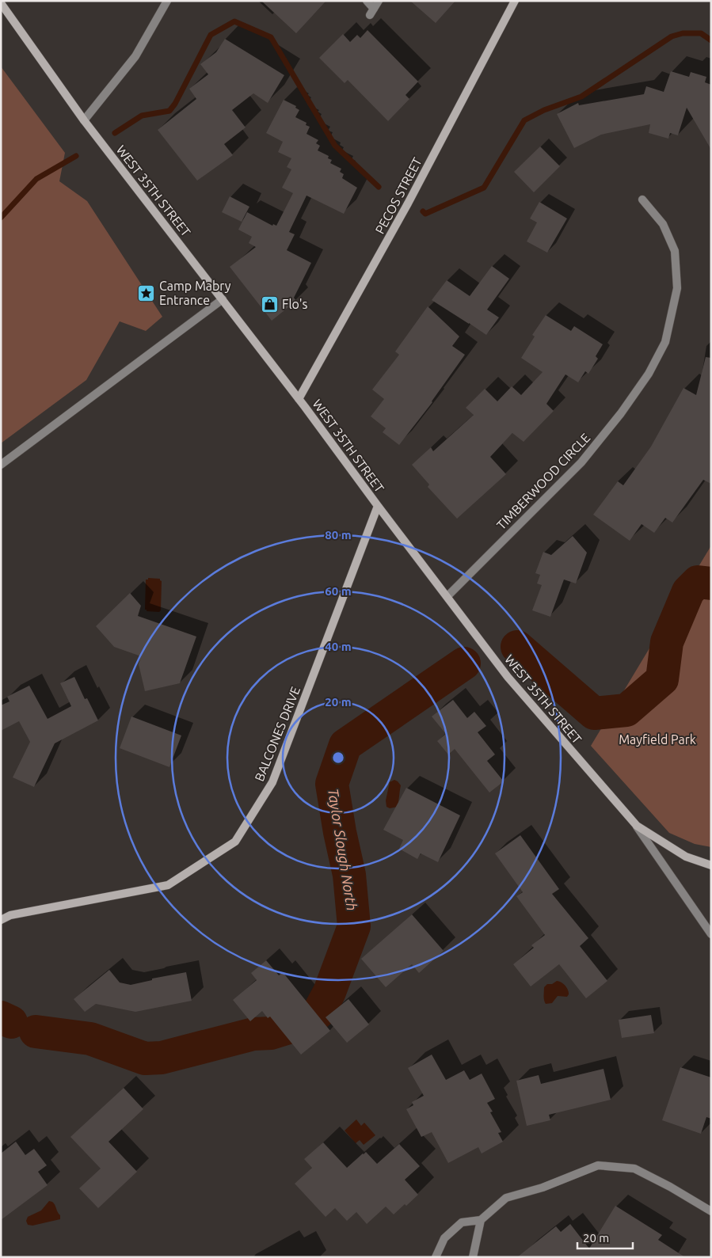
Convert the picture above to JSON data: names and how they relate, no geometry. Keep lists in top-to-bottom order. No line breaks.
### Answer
{"streets":{"street":["WEST 35TH STREET","PECOS STREET","TIMBERWOOD CIRCLE","BALCONES DRIVE"]},"crossings":[["WEST 35TH STREET","PECOS STREET"],["WEST 35TH STREET","TIMBERWOOD CIRCLE"],["WEST 35TH STREET","BALCONES DRIVE"]],"water":["Taylor Slough North"],"parks":["Mayfield Park"],"places":{"place":["Camp Mabry Entrance"],"shop":["Flo's"]},"scale_bar":"20 m","rings":["80 m","60 m","40 m","20 m"]}
